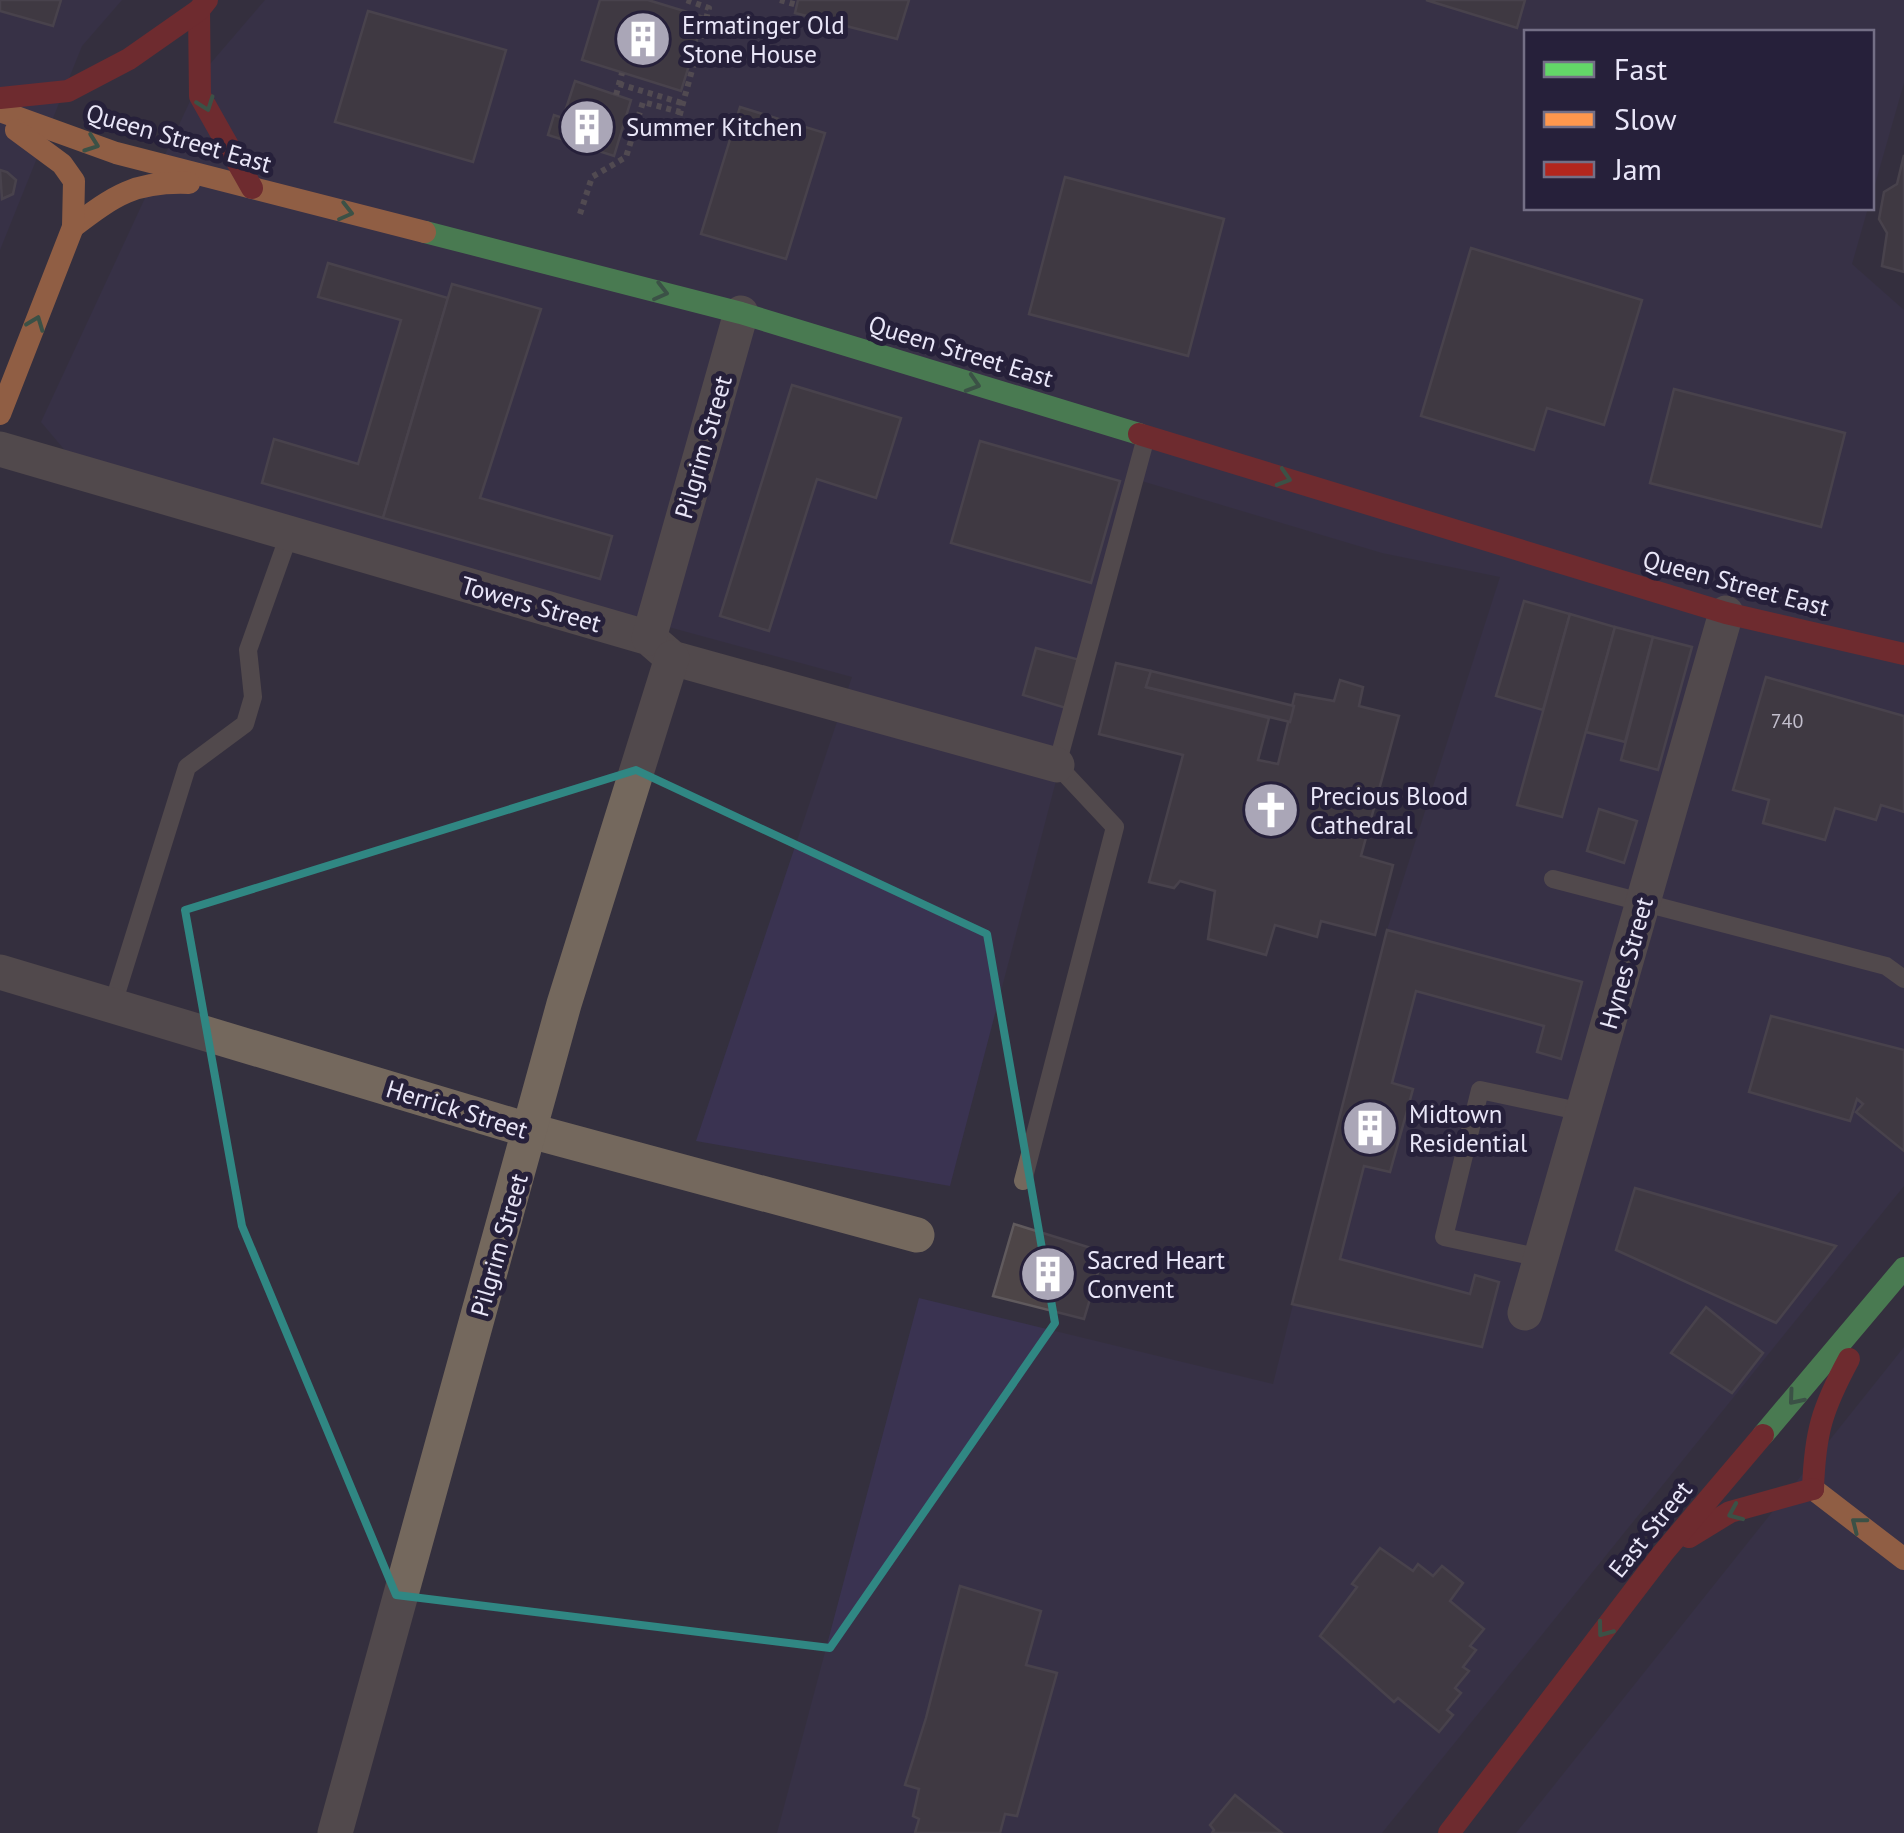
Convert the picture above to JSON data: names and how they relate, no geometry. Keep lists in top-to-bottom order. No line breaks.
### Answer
{"streets":{"main road":["Queen Street East","East Street"],"street":["Pilgrim Street","Towers Street","Hynes Street","Herrick Street"]},"crossings":[["Queen Street East","Pilgrim Street"],["Queen Street East","Hynes Street"],["Pilgrim Street","Towers Street"],["Pilgrim Street","Herrick Street"]],"one_way":["Queen Street East","East Street"],"places":{"building":["Ermatinger Old Stone House","Summer Kitchen","Midtown Residential","Sacred Heart Convent"],"church":["Precious Blood Cathedral"]},"house_numbers":["740"],"legend":["Fast","Slow","Jam"]}
